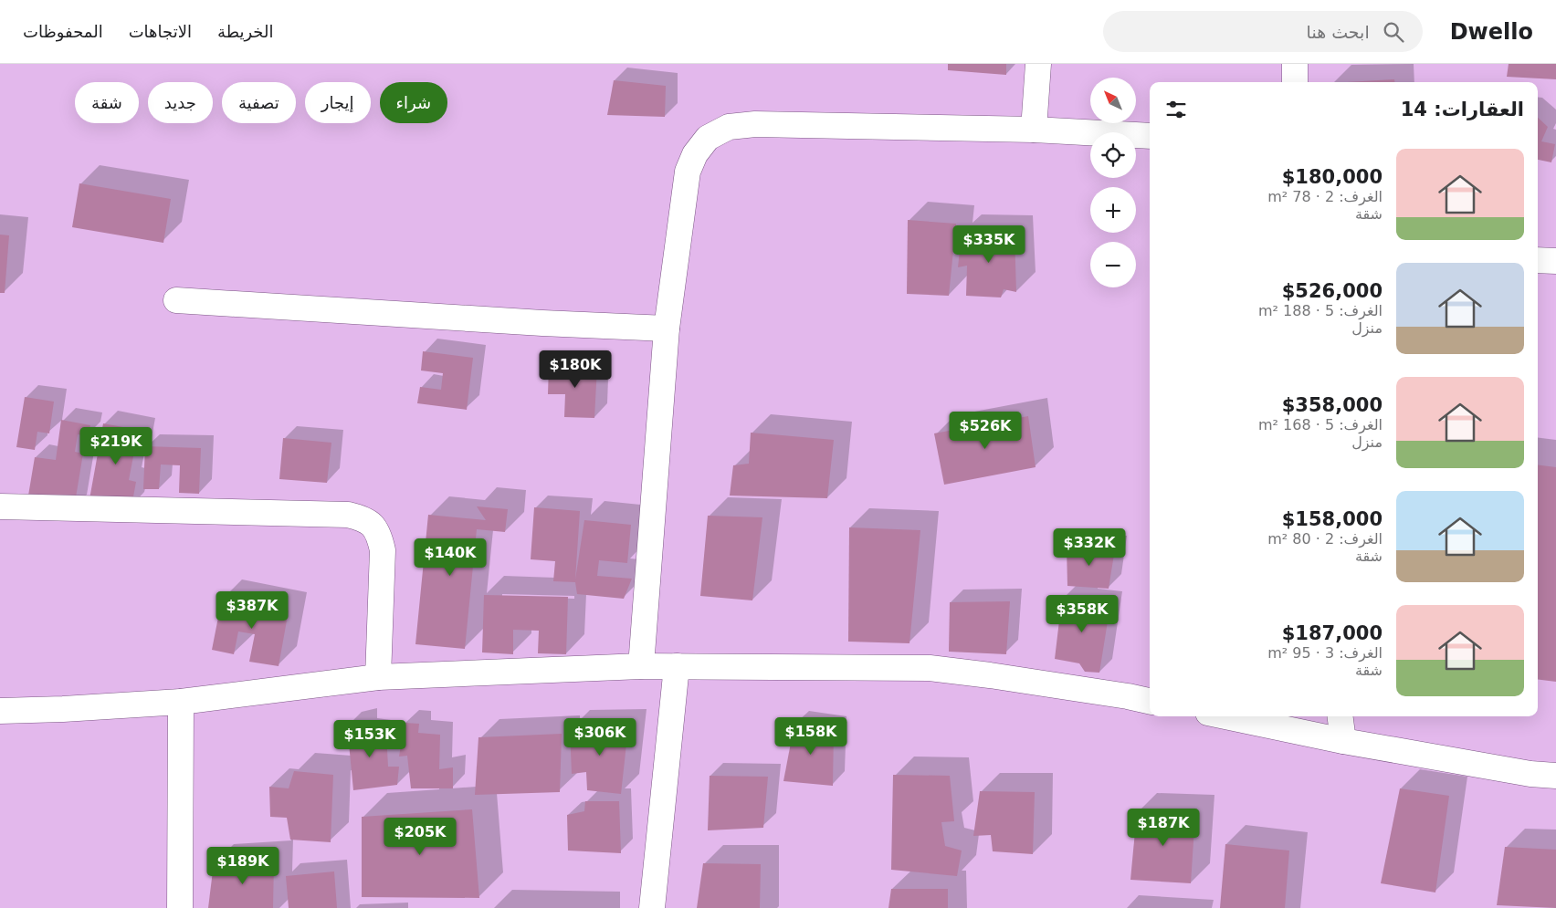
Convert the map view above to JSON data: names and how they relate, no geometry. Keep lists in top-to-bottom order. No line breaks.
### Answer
{"north":"top left","page":{"header":"Dwello","search":"ابحث هنا","nav":["الخريطة","الاتجاهات","المحفوظات"],"map_buttons":["+","−"],"chip":["شراء","إيجار","تصفية","جديد","شقة"],"heading":"العقارات: 14","list":[{"name":"$180,000","note":"الغرف: 2 · 78 m² · شقة"},{"name":"$526,000","note":"الغرف: 5 · 188 m² · منزل"},{"name":"$358,000","note":"الغرف: 5 · 168 m² · منزل"},{"name":"$158,000","note":"الغرف: 2 · 80 m² · شقة"},{"name":"$187,000","note":"الغرف: 3 · 95 m² · شقة"}],"price":["$335K","$180K","$526K","$219K","$332K","$140K","$387K","$358K","$158K","$306K","$153K","$187K","$205K","$189K"]}}
